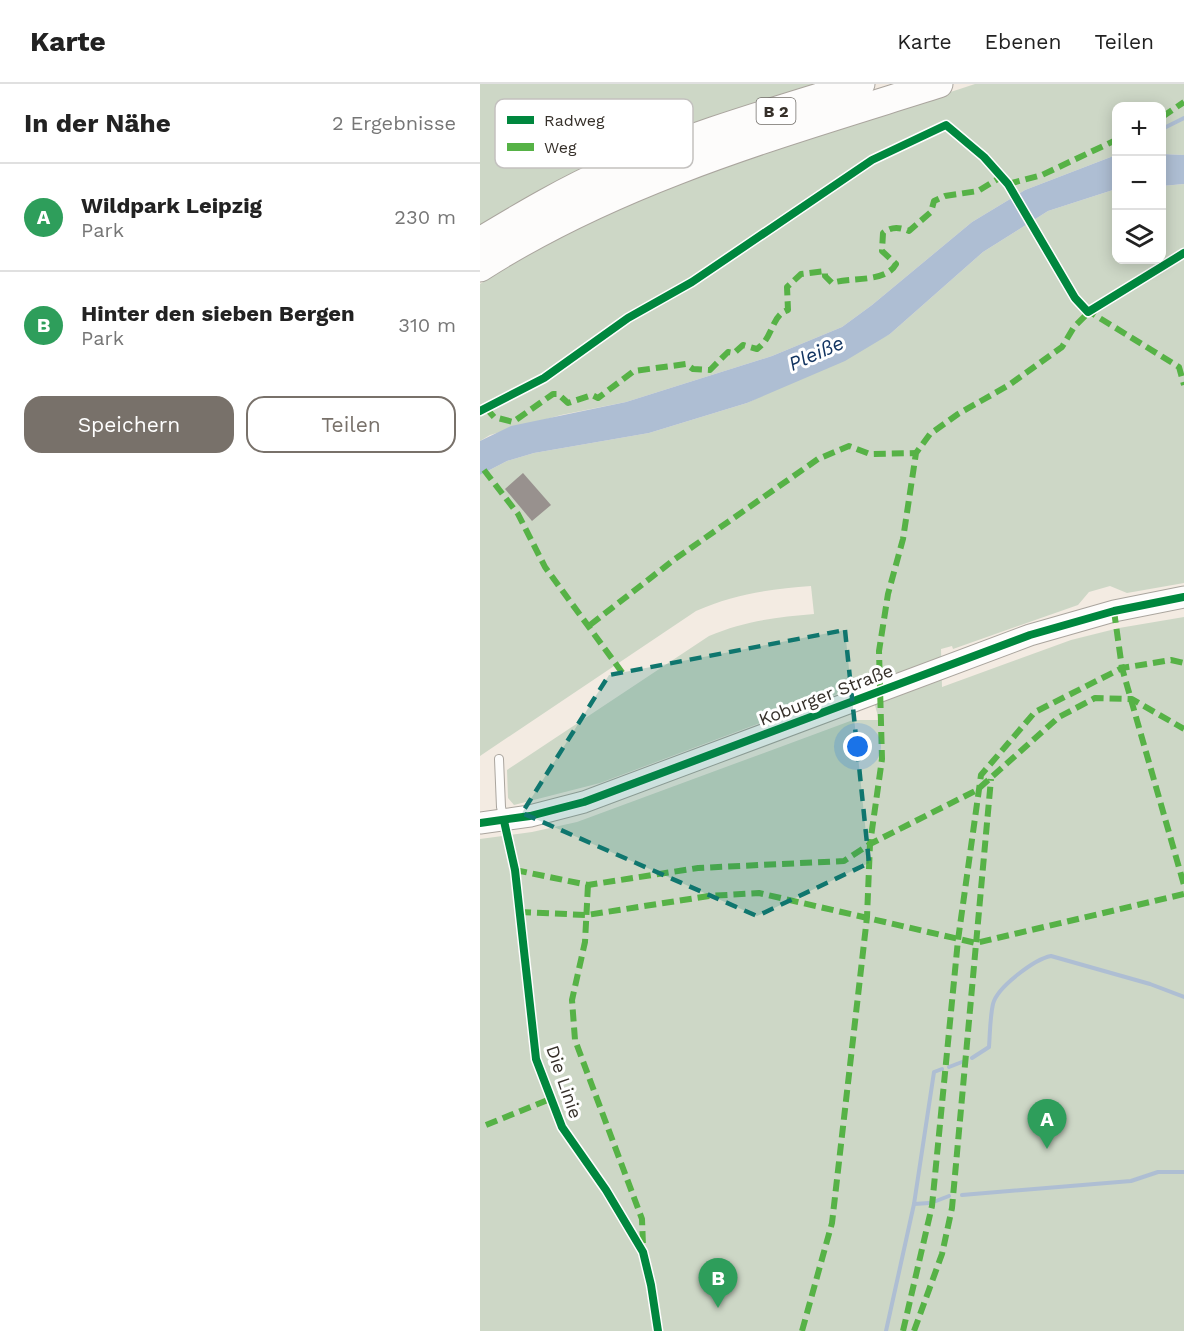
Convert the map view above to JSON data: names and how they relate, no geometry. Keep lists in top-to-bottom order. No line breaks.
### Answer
{"streets":{"highway":["B 2"],"main road":["Koburger Straße"],"lane":["Die Linie"]},"crossings":[["Koburger Straße","Die Linie"]],"water":["Pleiße"],"legend":["Radweg","Weg"],"page":{"header":"Karte","nav":["Karte","Ebenen","Teilen"],"heading":["In der Nähe","2 Ergebnisse"],"map_buttons":["+","−"],"list":[{"mark":"A","name":"Wildpark Leipzig","note":"Park","value":"230 m"},{"mark":"B","name":"Hinter den sieben Bergen","note":"Park","value":"310 m"}],"buttons":["Speichern","Teilen"],"pins":["A","B"]}}
